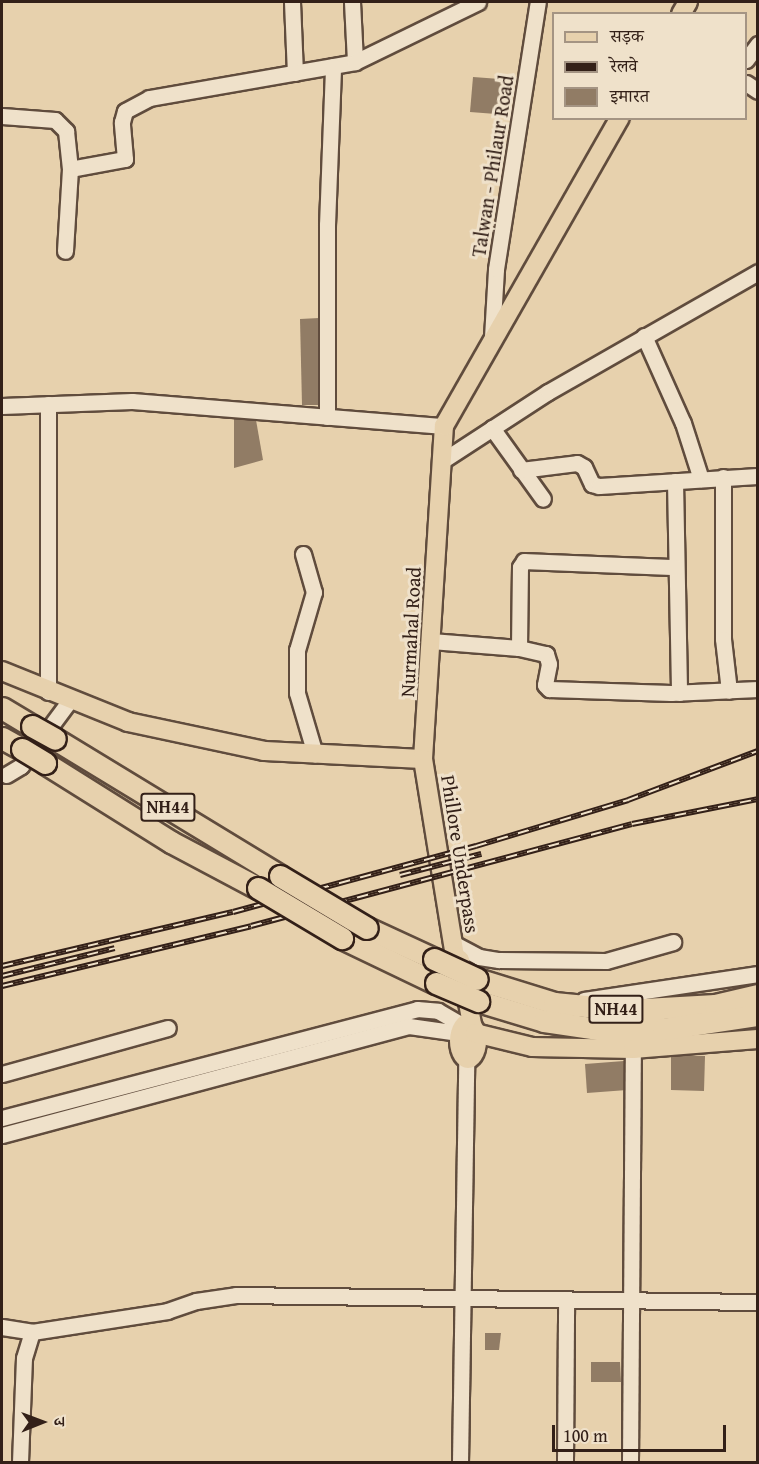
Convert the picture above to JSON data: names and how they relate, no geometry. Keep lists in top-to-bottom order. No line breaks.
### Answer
{"streets":{"highway":["NH44"],"main road":["Nurmahal Road","Phillore Underpass"],"street":["Talwan - Philaur Road"]},"crossings":[["Talwan - Philaur Road","Nurmahal Road"],["Nurmahal Road","Phillore Underpass"]],"legend":["सड़क","रेलवे","इमारत"],"scale_bar":"100 m","north":"right"}
